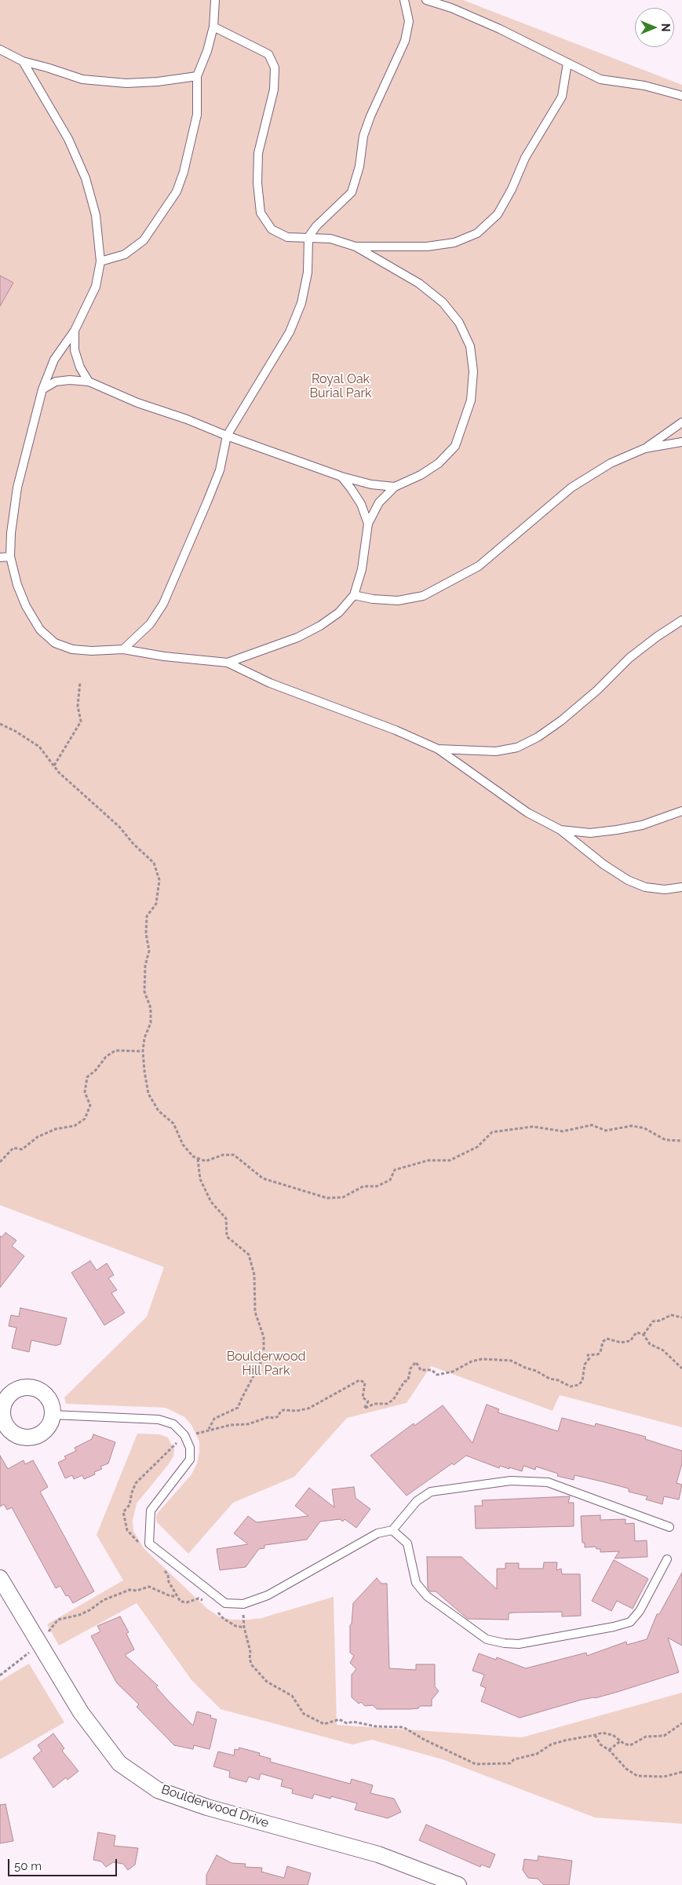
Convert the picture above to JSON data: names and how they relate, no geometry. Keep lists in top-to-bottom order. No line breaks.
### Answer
{"streets":{"street":["Boulderwood Drive"]},"parks":["Royal Oak Burial Park","Boulderwood Hill Park"],"scale_bar":"50 m","north":"right"}
